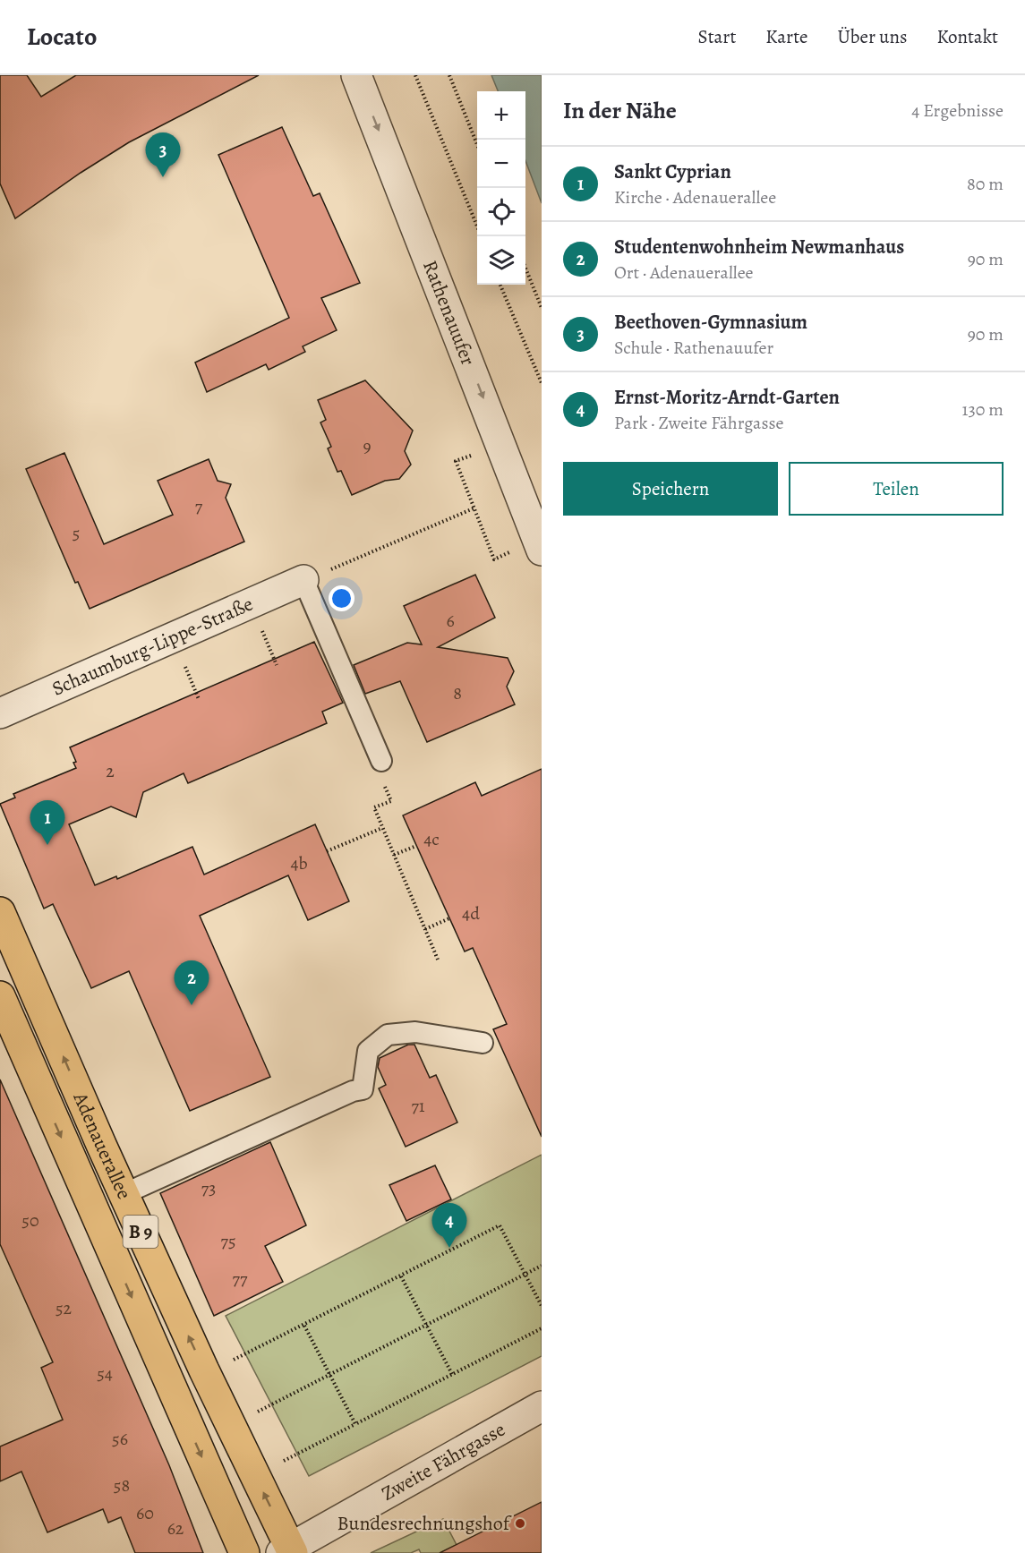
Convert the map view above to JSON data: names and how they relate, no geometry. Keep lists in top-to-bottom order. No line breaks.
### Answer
{"streets":{"main road":["Adenauerallee","B 9"],"street":["Rathenauufer","Schaumburg-Lippe-Straße","Zweite Fährgasse"]},"crossings":[["Adenauerallee","Zweite Fährgasse"]],"one_way":["Rathenauufer"],"places":["Bundesrechnungshof"],"house_numbers":["9","7","5","6","8","2","4c","4b","4d","71","73","50","75","77","52","54","56","58","60","62"],"page":{"header":"Locato","nav":["Start","Karte","Über uns","Kontakt"],"heading":["In der Nähe","4 Ergebnisse"],"map_buttons":["+","−"],"pins":["3","1","2","4"],"list":[{"mark":"1","name":"Sankt Cyprian","note":"Kirche · Adenauerallee","value":"80 m"},{"mark":"2","name":"Studentenwohnheim Newmanhaus","note":"Ort · Adenauerallee","value":"90 m"},{"mark":"3","name":"Beethoven-Gymnasium","note":"Schule · Rathenauufer","value":"90 m"},{"mark":"4","name":"Ernst-Moritz-Arndt-Garten","note":"Park · Zweite Fährgasse","value":"130 m"}],"buttons":["Speichern","Teilen"]}}
